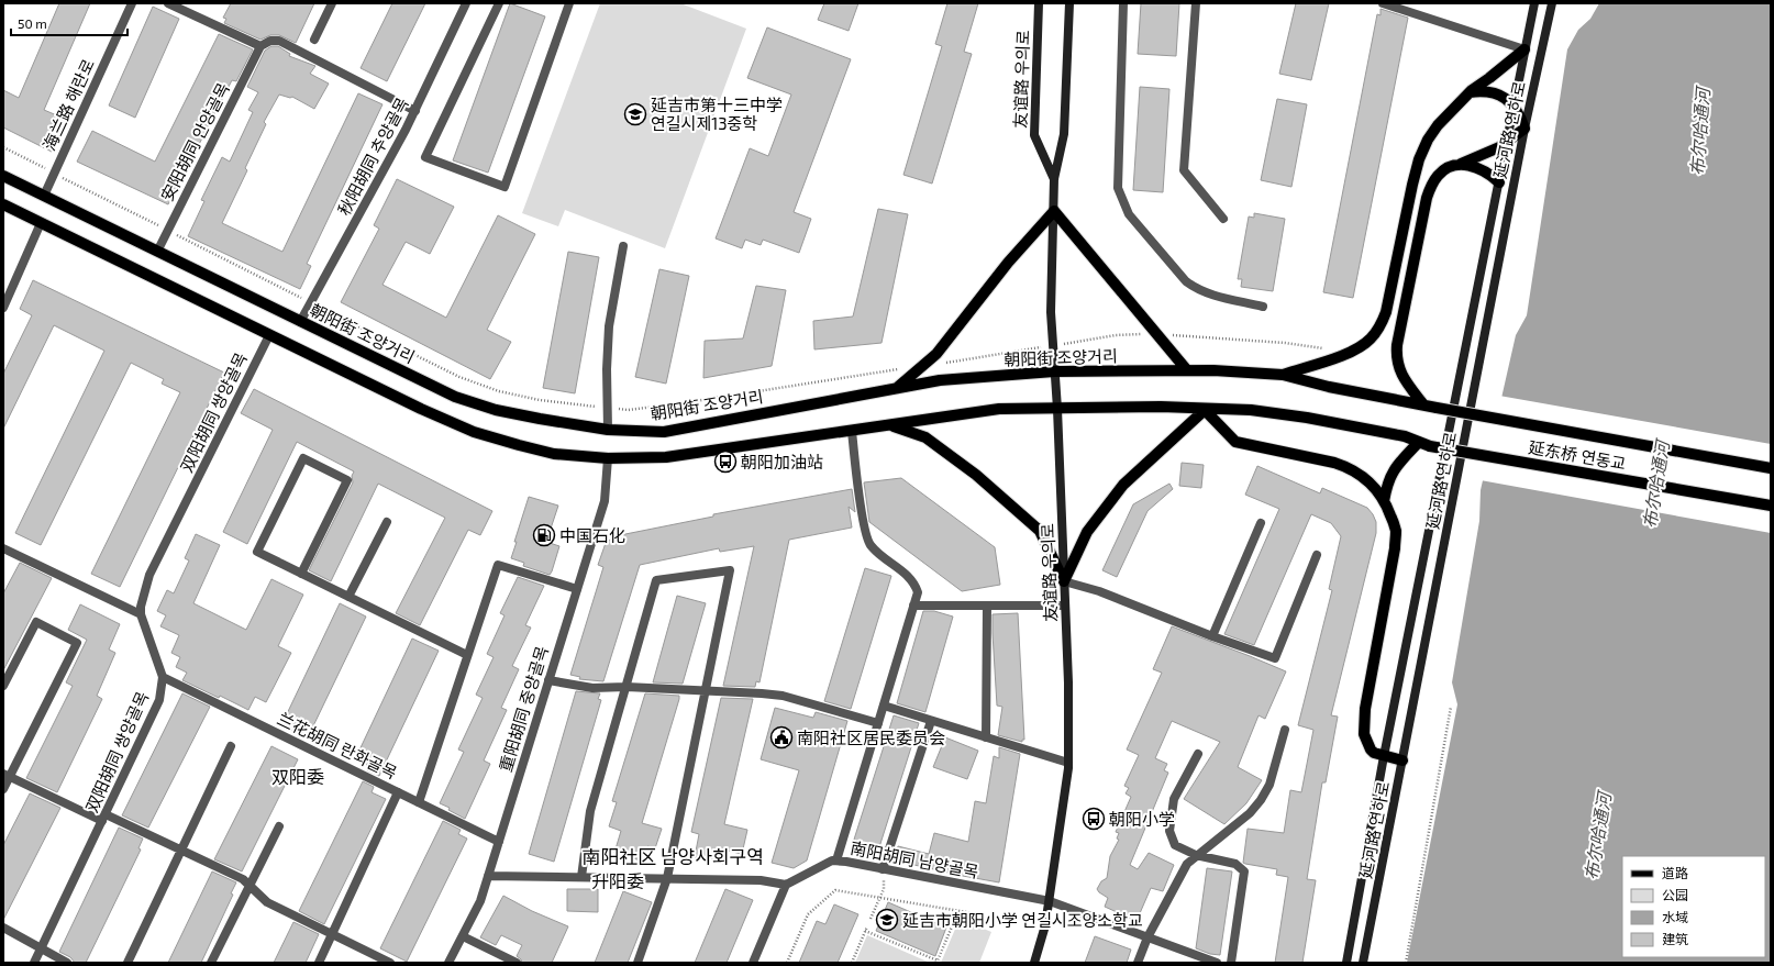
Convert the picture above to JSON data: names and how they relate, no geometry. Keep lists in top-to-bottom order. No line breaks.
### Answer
{"streets":{"main road":["友谊路 우의로","延河路 연하로","朝阳街 조양거리","延东桥 연동교"],"street":["海兰路 해란로","安阳胡同 안양골목","秋阳胡同 추양골목","双阳胡同 쌍양골목","重阳胡同 중양골목","兰花胡同 란화골목","南阳胡同 남양골목"]},"crossings":[["友谊路 우의로","朝阳街 조양거리"],["友谊路 우의로","南阳胡同 남양골목"],["海兰路 해란로","朝阳街 조양거리"],["安阳胡同 안양골목","朝阳街 조양거리"],["秋阳胡同 추양골목","朝阳街 조양거리"],["朝阳街 조양거리","延东桥 연동교"],["双阳胡同 쌍양골목","兰花胡同 란화골목"],["重阳胡同 중양골목","兰花胡同 란화골목"]],"districts":["双阳委","南阳社区 남양사회구역","升阳委"],"water":["布尔哈通河"],"places":{"school or university":["延吉市第十三中学 연길시제13중학","延吉市朝阳小学 연길시조양소학교"],"bus stop":["朝阳加油站","朝阳小学"],"fuel station":["中国石化"],"public building":["南阳社区居民委员会"]},"legend":["道路","公园","水域","建筑"],"scale_bar":"50 m"}
